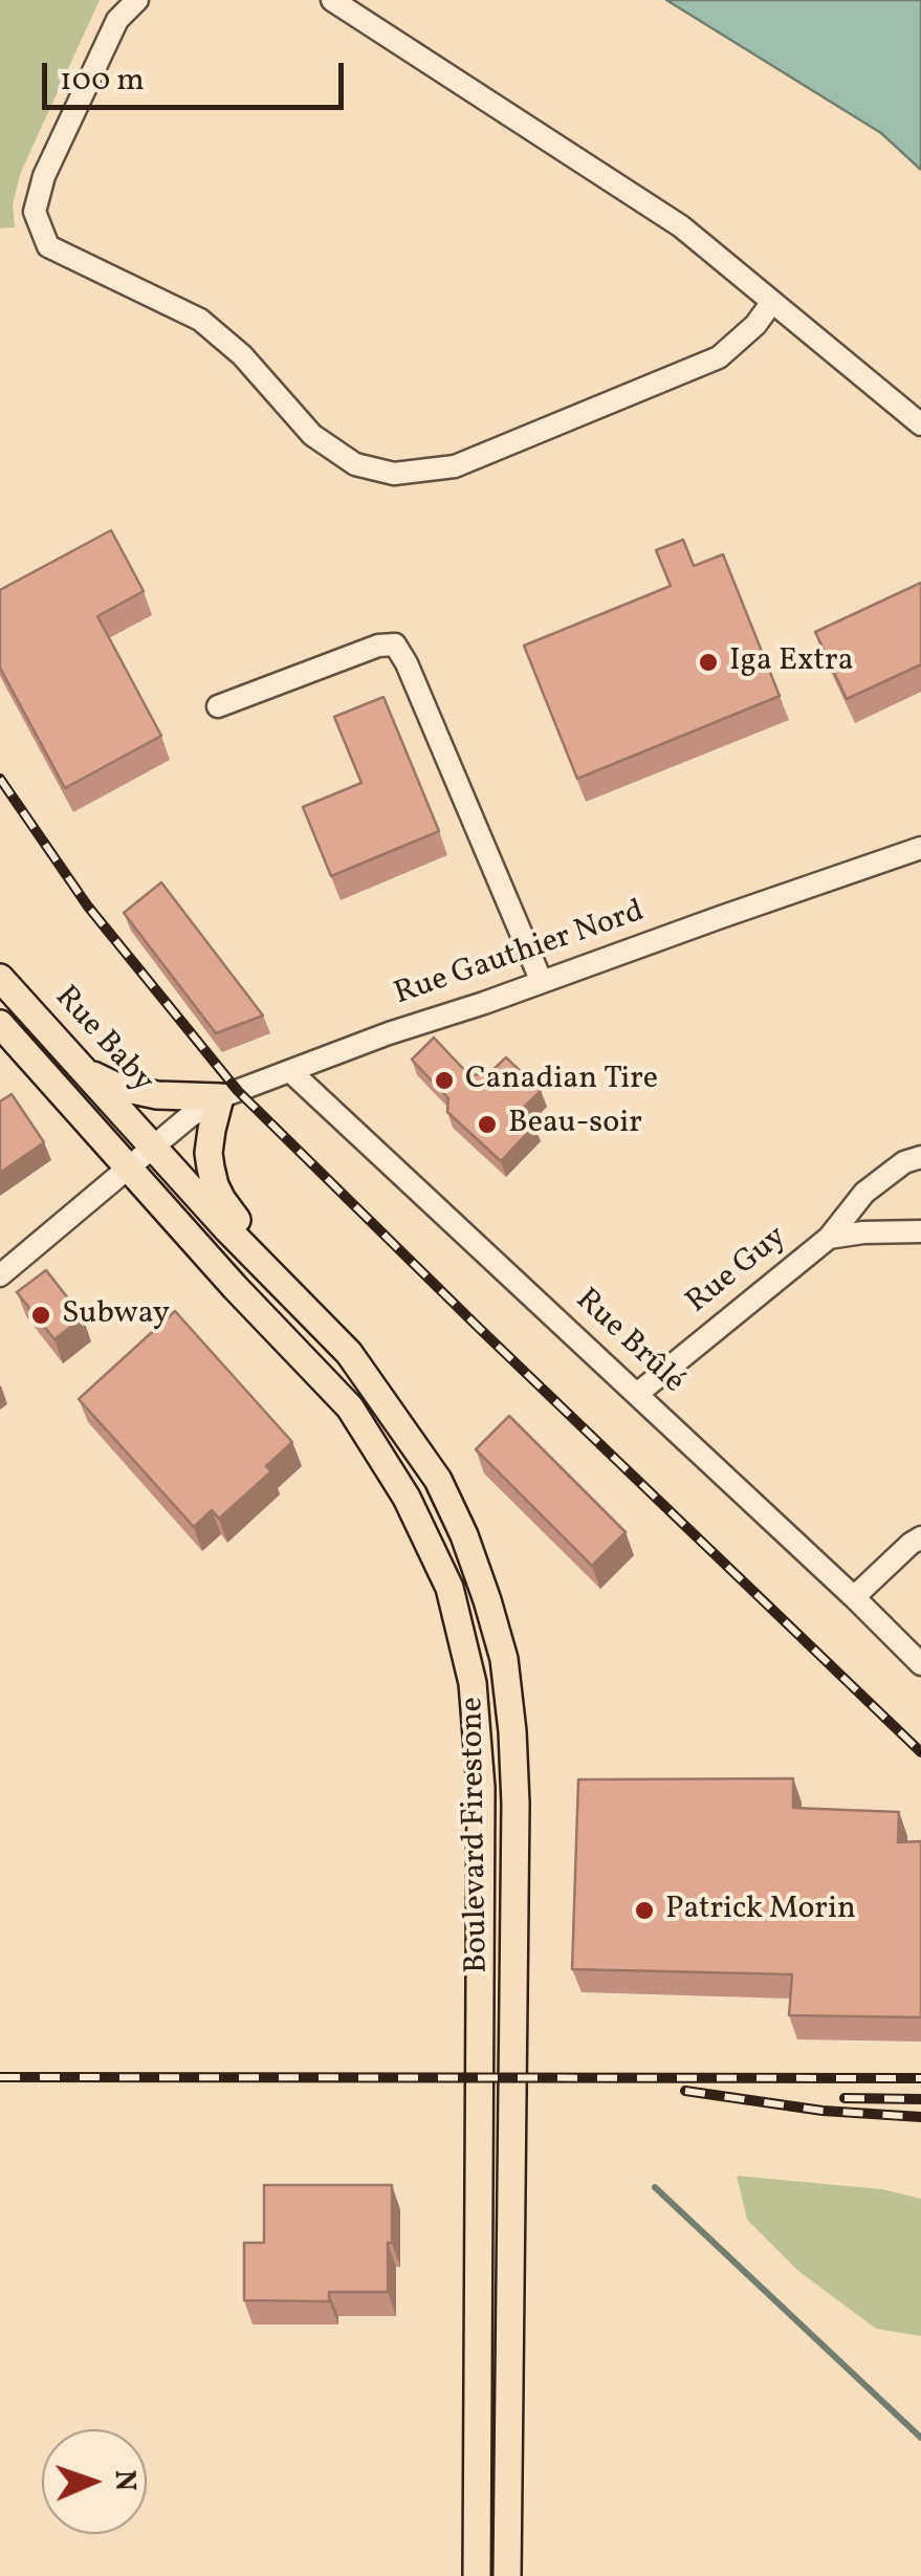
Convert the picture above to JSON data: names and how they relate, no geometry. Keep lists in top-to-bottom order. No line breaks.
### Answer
{"streets":{"main road":["Rue Baby","Boulevard Firestone"],"street":["Rue Gauthier Nord","Rue Guy","Rue Brûlé"]},"crossings":[["Rue Gauthier Nord","Rue Baby"],["Rue Gauthier Nord","Rue Brûlé"],["Rue Gauthier Nord","Boulevard Firestone"],["Rue Baby","Boulevard Firestone"],["Rue Guy","Rue Brûlé"]],"places":["Iga Extra","Canadian Tire","Beau-soir","Subway","Patrick Morin"],"scale_bar":"100 m","north":"right"}
